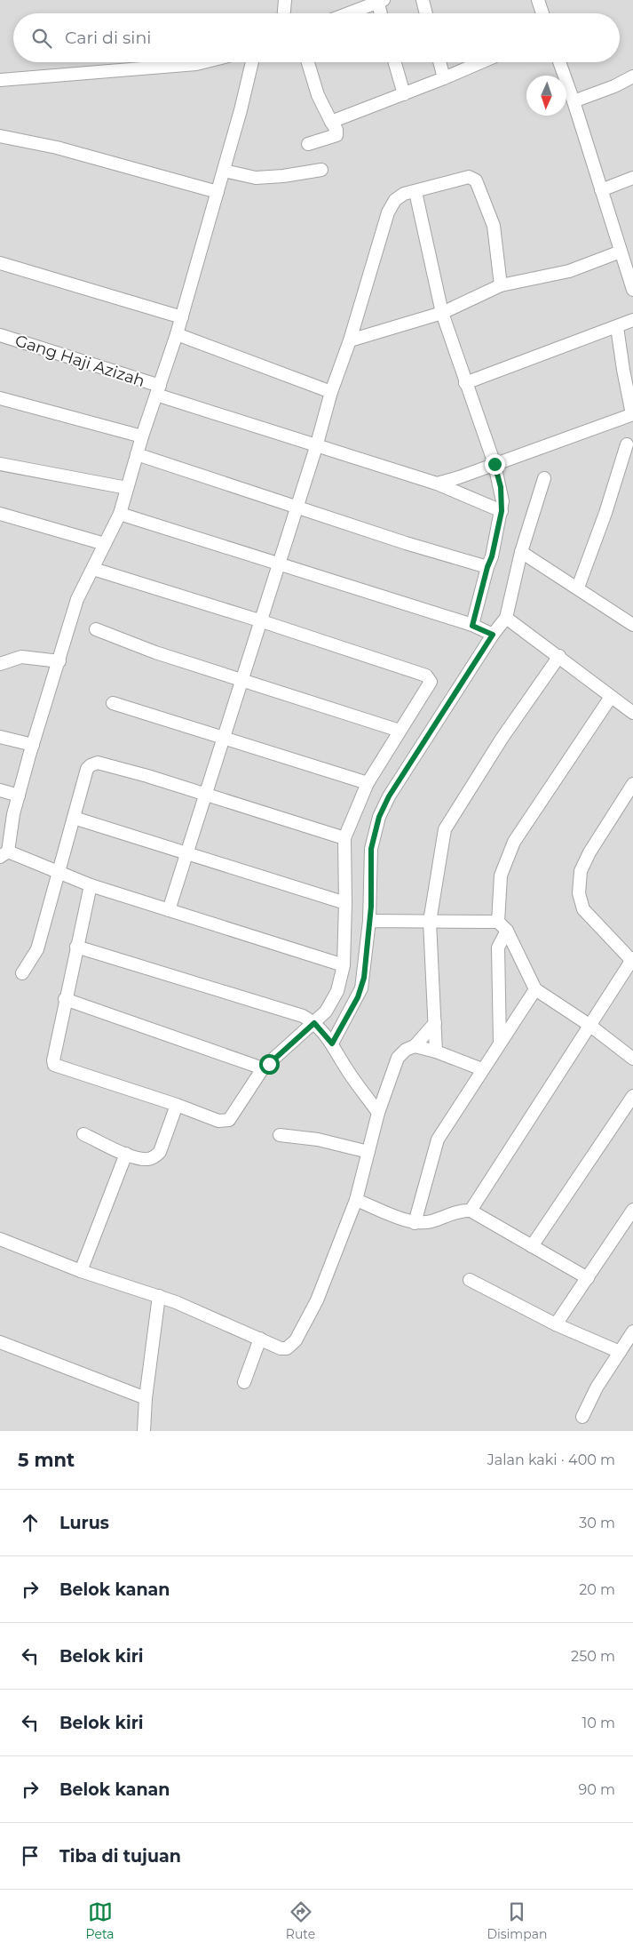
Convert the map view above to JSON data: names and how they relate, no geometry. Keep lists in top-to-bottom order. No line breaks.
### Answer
{"streets":{"street":["Gang Haji Azizah"]},"north":"bottom","page":{"search":"Cari di sini","heading":["5 mnt","Jalan kaki · 400 m"],"list":[["Lurus","30 m"],["Belok kanan","20 m"],["Belok kiri","250 m"],["Belok kiri","10 m"],["Belok kanan","90 m"],"Tiba di tujuan"],"nav":["Peta","Rute","Disimpan"]}}
